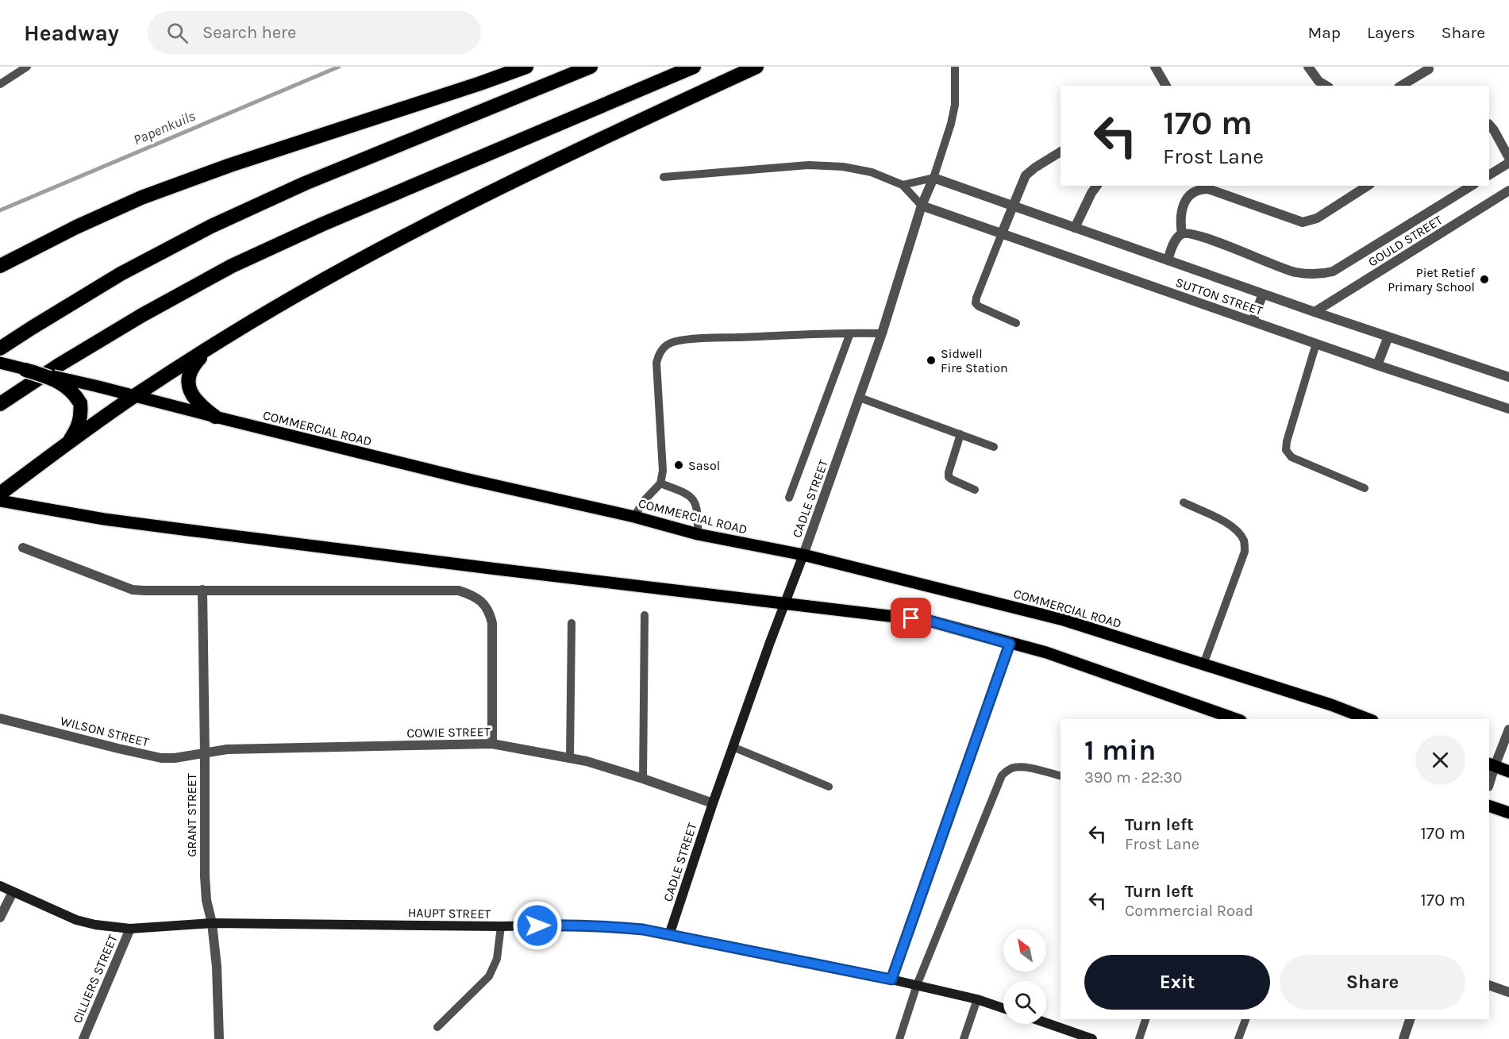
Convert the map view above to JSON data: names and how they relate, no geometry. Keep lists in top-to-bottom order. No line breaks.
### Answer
{"streets":{"main road":["COMMERCIAL ROAD"],"street":["GOULD STREET","SUTTON STREET","CADLE STREET","WILSON STREET","COWIE STREET","GRANT STREET","HAUPT STREET","CILLIERS STREET"]},"crossings":[["GOULD STREET","SUTTON STREET"],["SUTTON STREET","CADLE STREET"],["COMMERCIAL ROAD","CADLE STREET"],["CADLE STREET","COWIE STREET"],["CADLE STREET","HAUPT STREET"],["WILSON STREET","COWIE STREET"],["WILSON STREET","GRANT STREET"],["COWIE STREET","GRANT STREET"],["GRANT STREET","HAUPT STREET"],["HAUPT STREET","CILLIERS STREET"]],"water":["Papenkuils"],"places":["Piet Retief Primary School","Sidwell Fire Station","Sasol"],"north":"top left","page":{"header":"Headway","search":"Search here","nav":["Map","Layers","Share"],"turn":["170 m","Frost Lane"],"heading":["1 min","390 m · 22:30"],"list":[{"name":"Turn left","note":"Frost Lane","value":"170 m"},{"name":"Turn left","note":"Commercial Road","value":"170 m"}],"buttons":["Exit","Share"]}}
